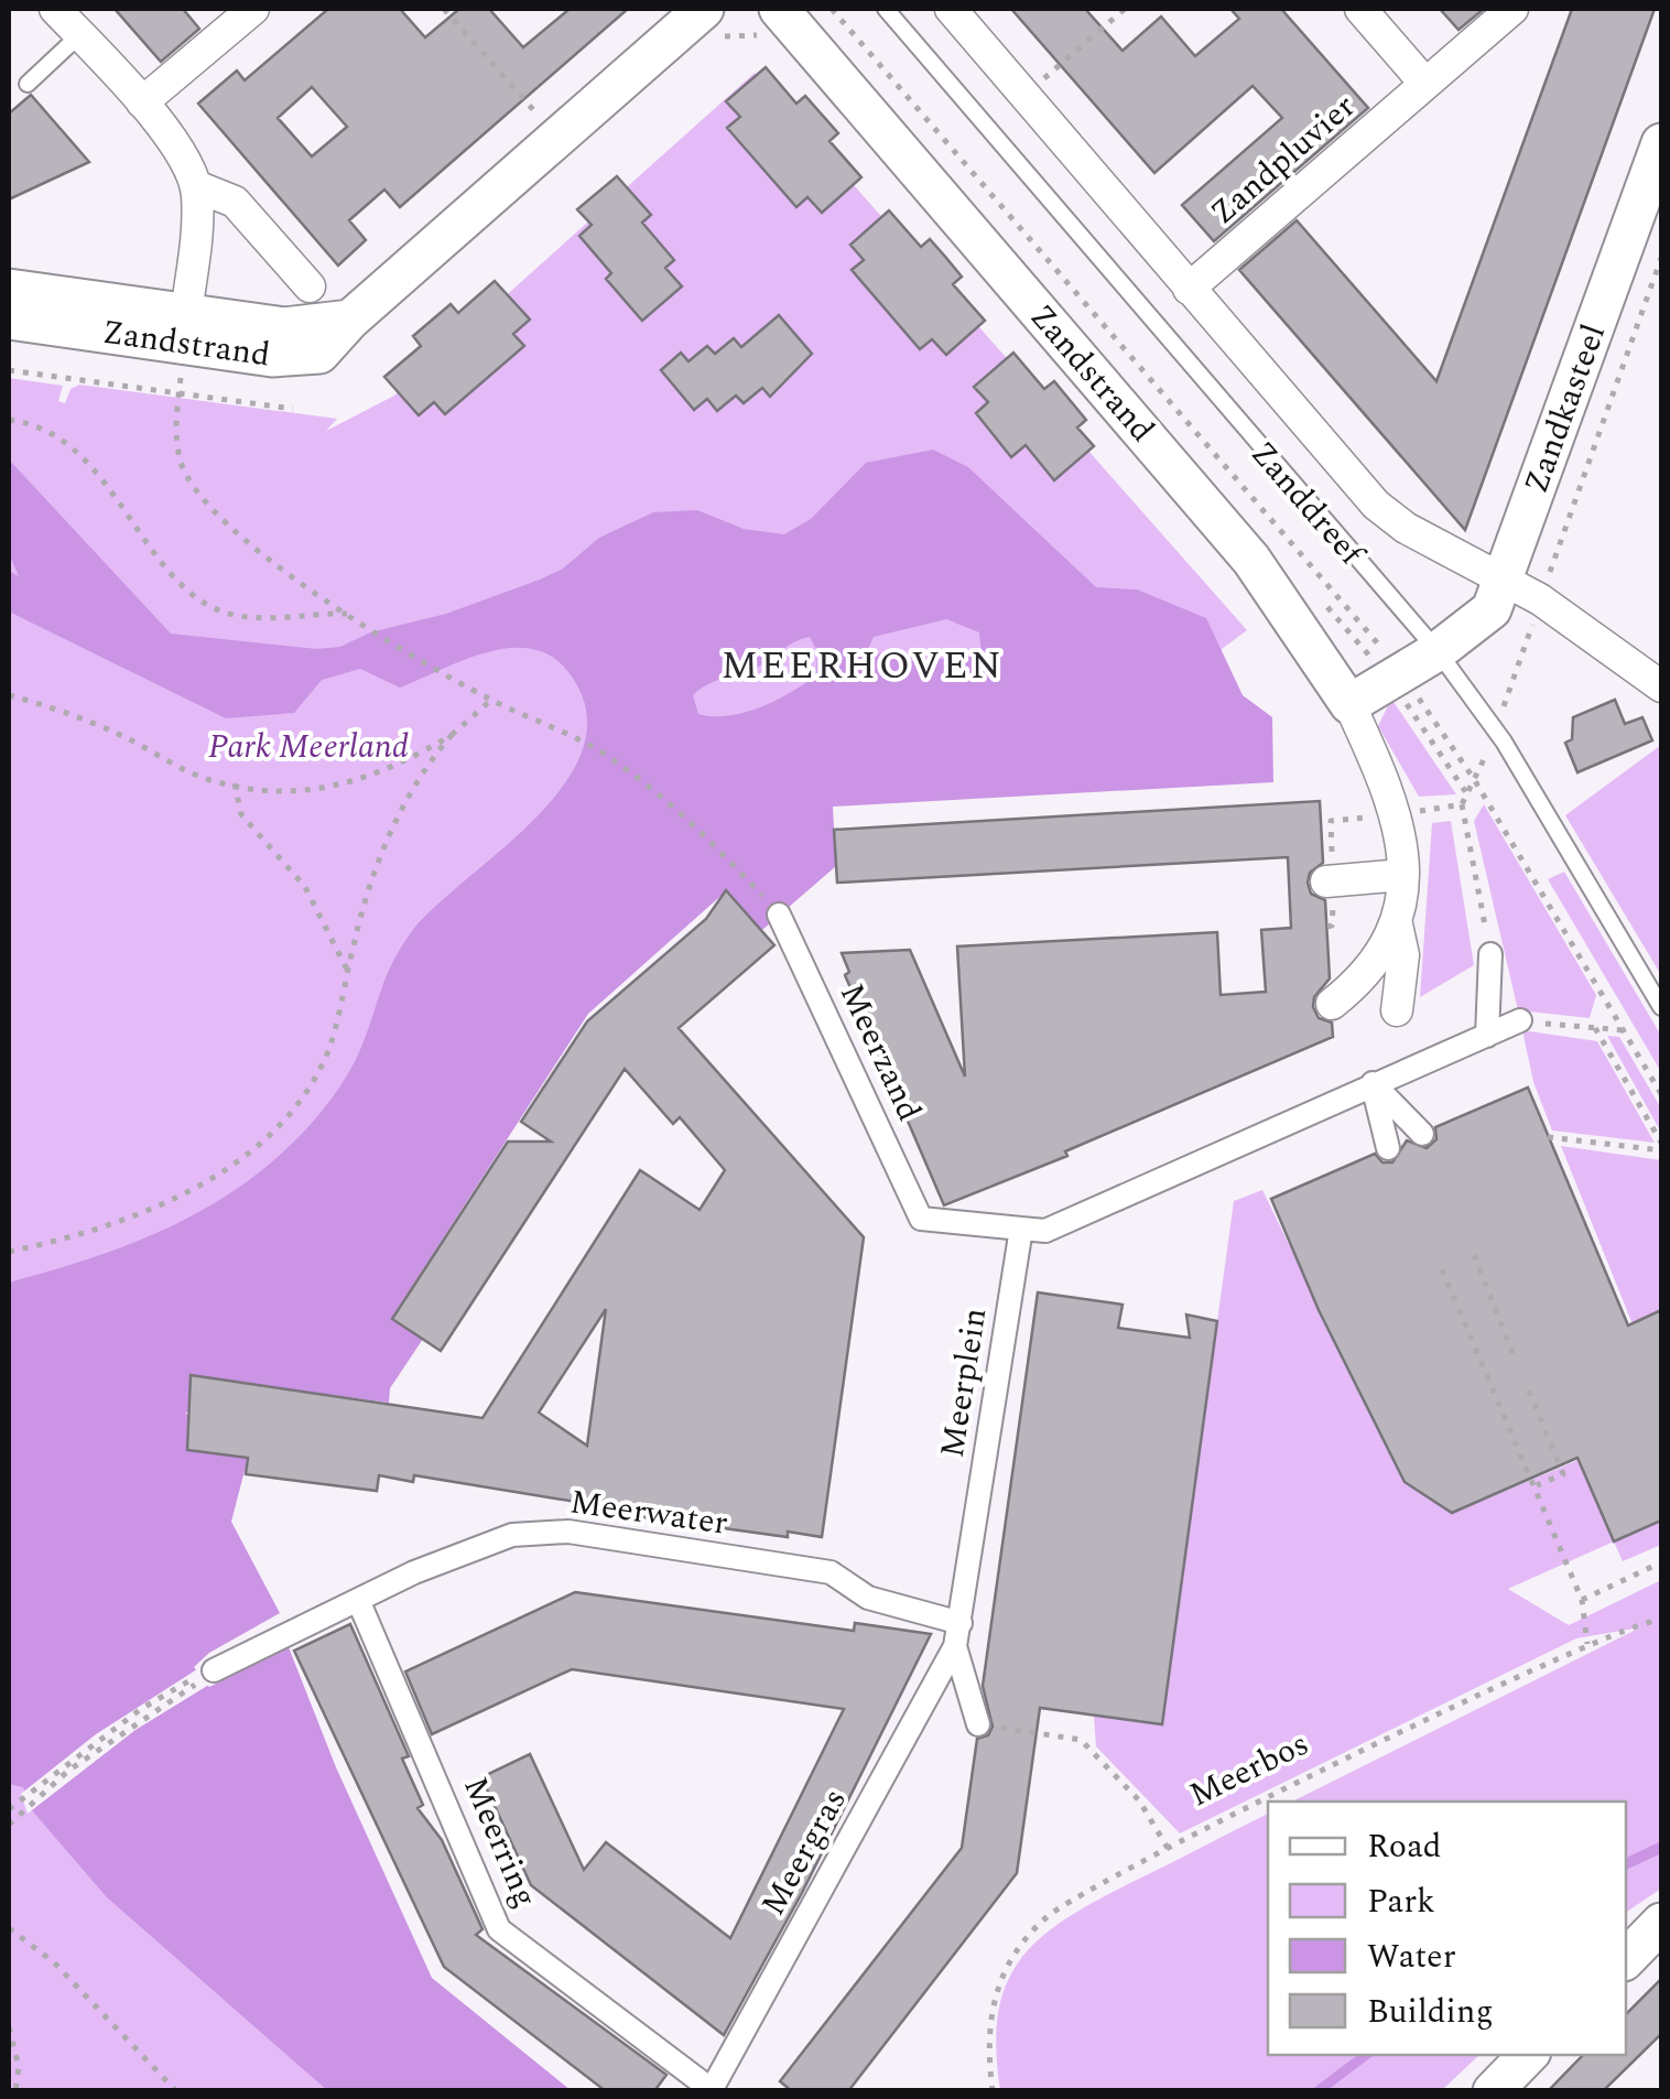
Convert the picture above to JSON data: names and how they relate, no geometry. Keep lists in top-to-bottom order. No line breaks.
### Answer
{"streets":{"street":["Zandpluvier","Zandstrand","Zandkasteel","Zanddreef","Meerzand","Meerplein","Meerwater","Meerring","Meergras"],"path":["Meerbos"]},"crossings":[["Zandpluvier","Zanddreef"],["Zandkasteel","Zanddreef"],["Meerzand","Meerplein"],["Meerplein","Meerwater"],["Meerplein","Meergras"],["Meerwater","Meerring"],["Meerwater","Meergras"],["Meerring","Meergras"]],"districts":["MEERHOVEN"],"parks":["Park Meerland"],"legend":["Road","Park","Water","Building"]}
